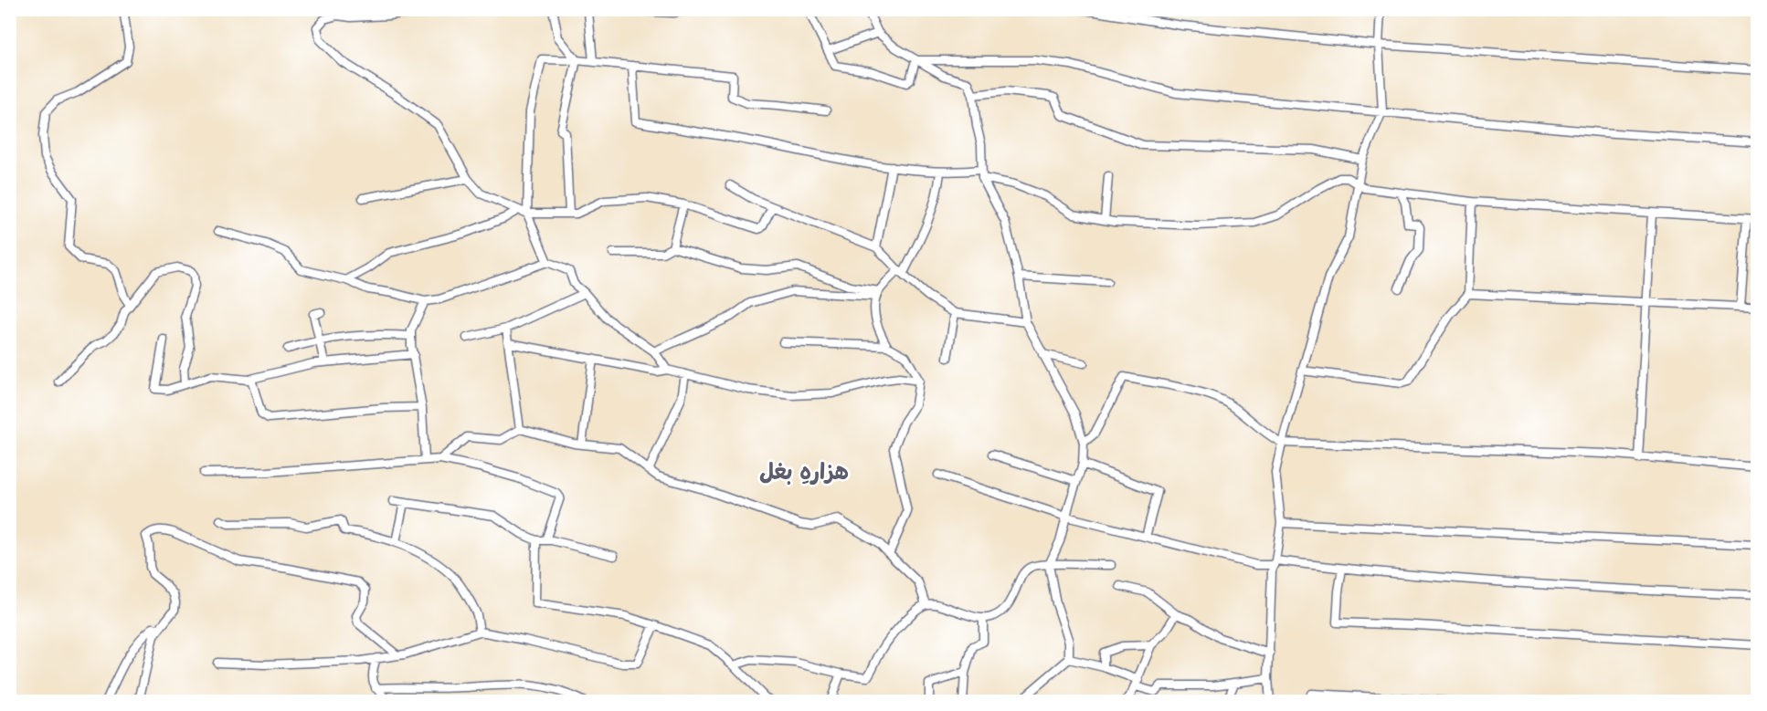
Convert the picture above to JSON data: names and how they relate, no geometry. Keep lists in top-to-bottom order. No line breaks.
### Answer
{"districts":["هزارهِ بغل"]}
